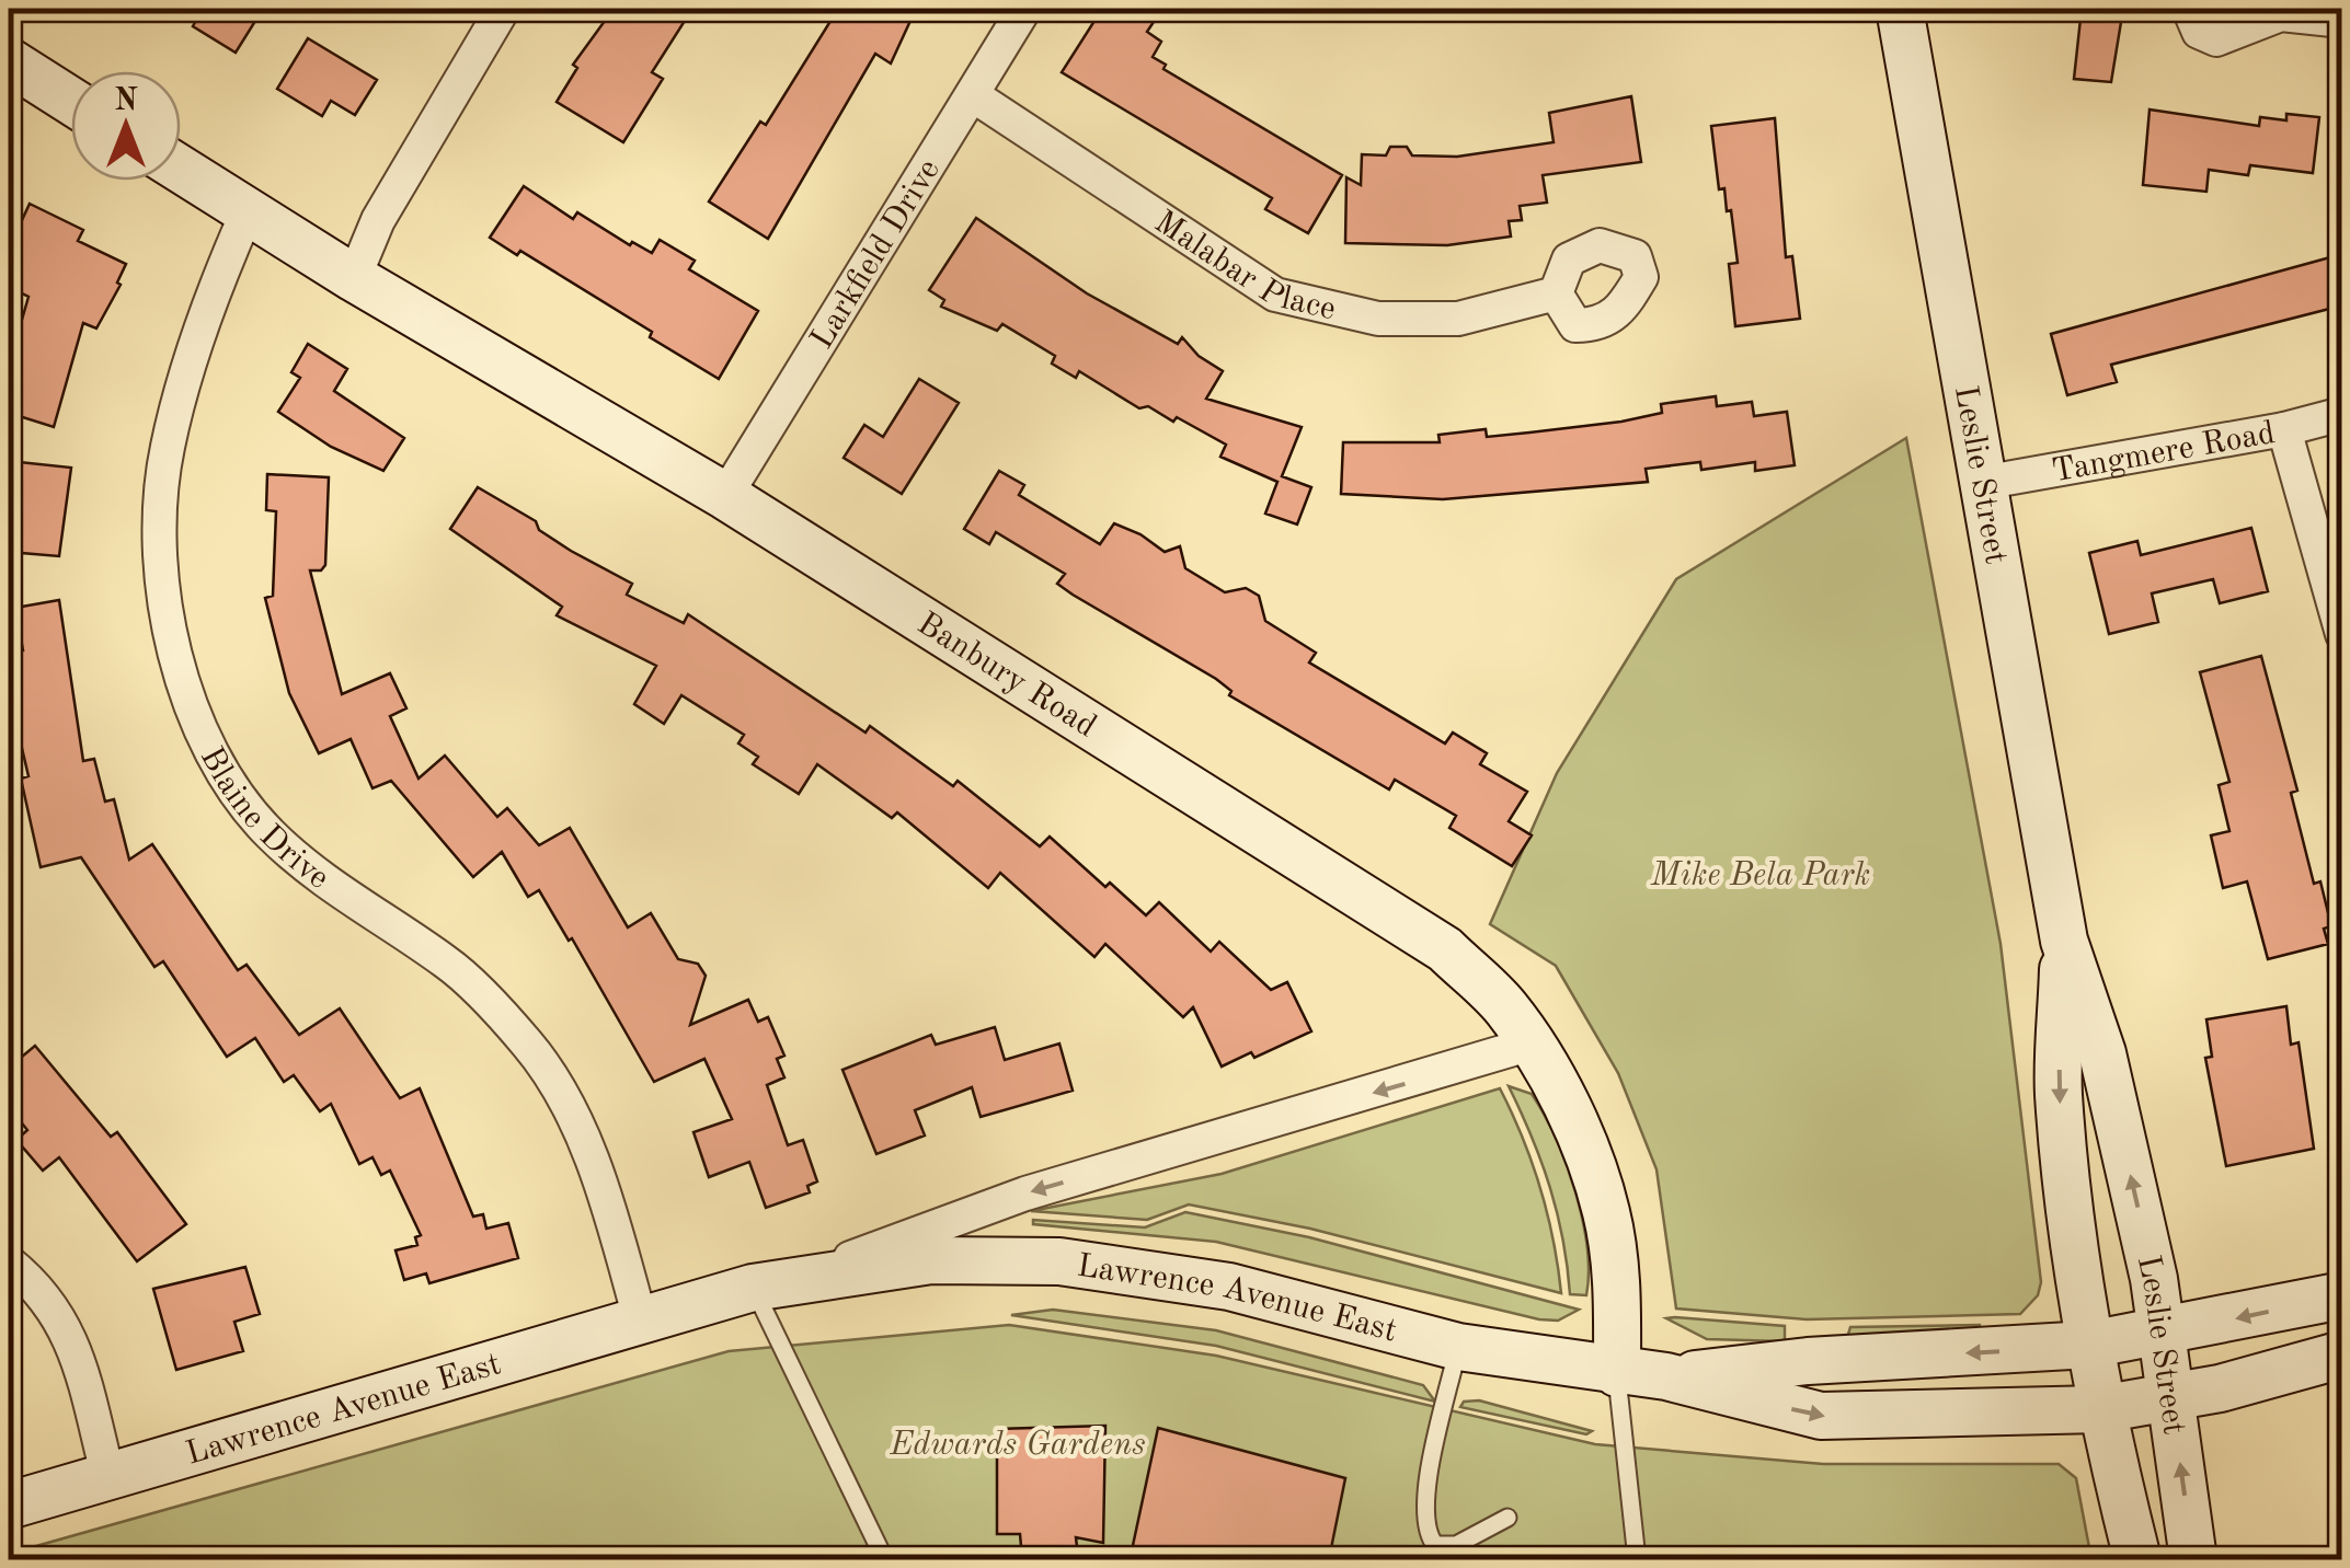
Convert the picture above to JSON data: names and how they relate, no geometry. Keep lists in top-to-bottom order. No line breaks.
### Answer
{"streets":{"street":["Larkfield Drive","Malabar Place","Tangmere Road","Leslie Street","Banbury Road","Blaine Drive","Lawrence Avenue East"]},"crossings":[["Larkfield Drive","Malabar Place"],["Larkfield Drive","Banbury Road"],["Tangmere Road","Leslie Street"],["Leslie Street","Lawrence Avenue East"],["Banbury Road","Blaine Drive"],["Banbury Road","Lawrence Avenue East"],["Blaine Drive","Lawrence Avenue East"]],"parks":["Mike Bela Park","Edwards Gardens"],"north":"top"}
